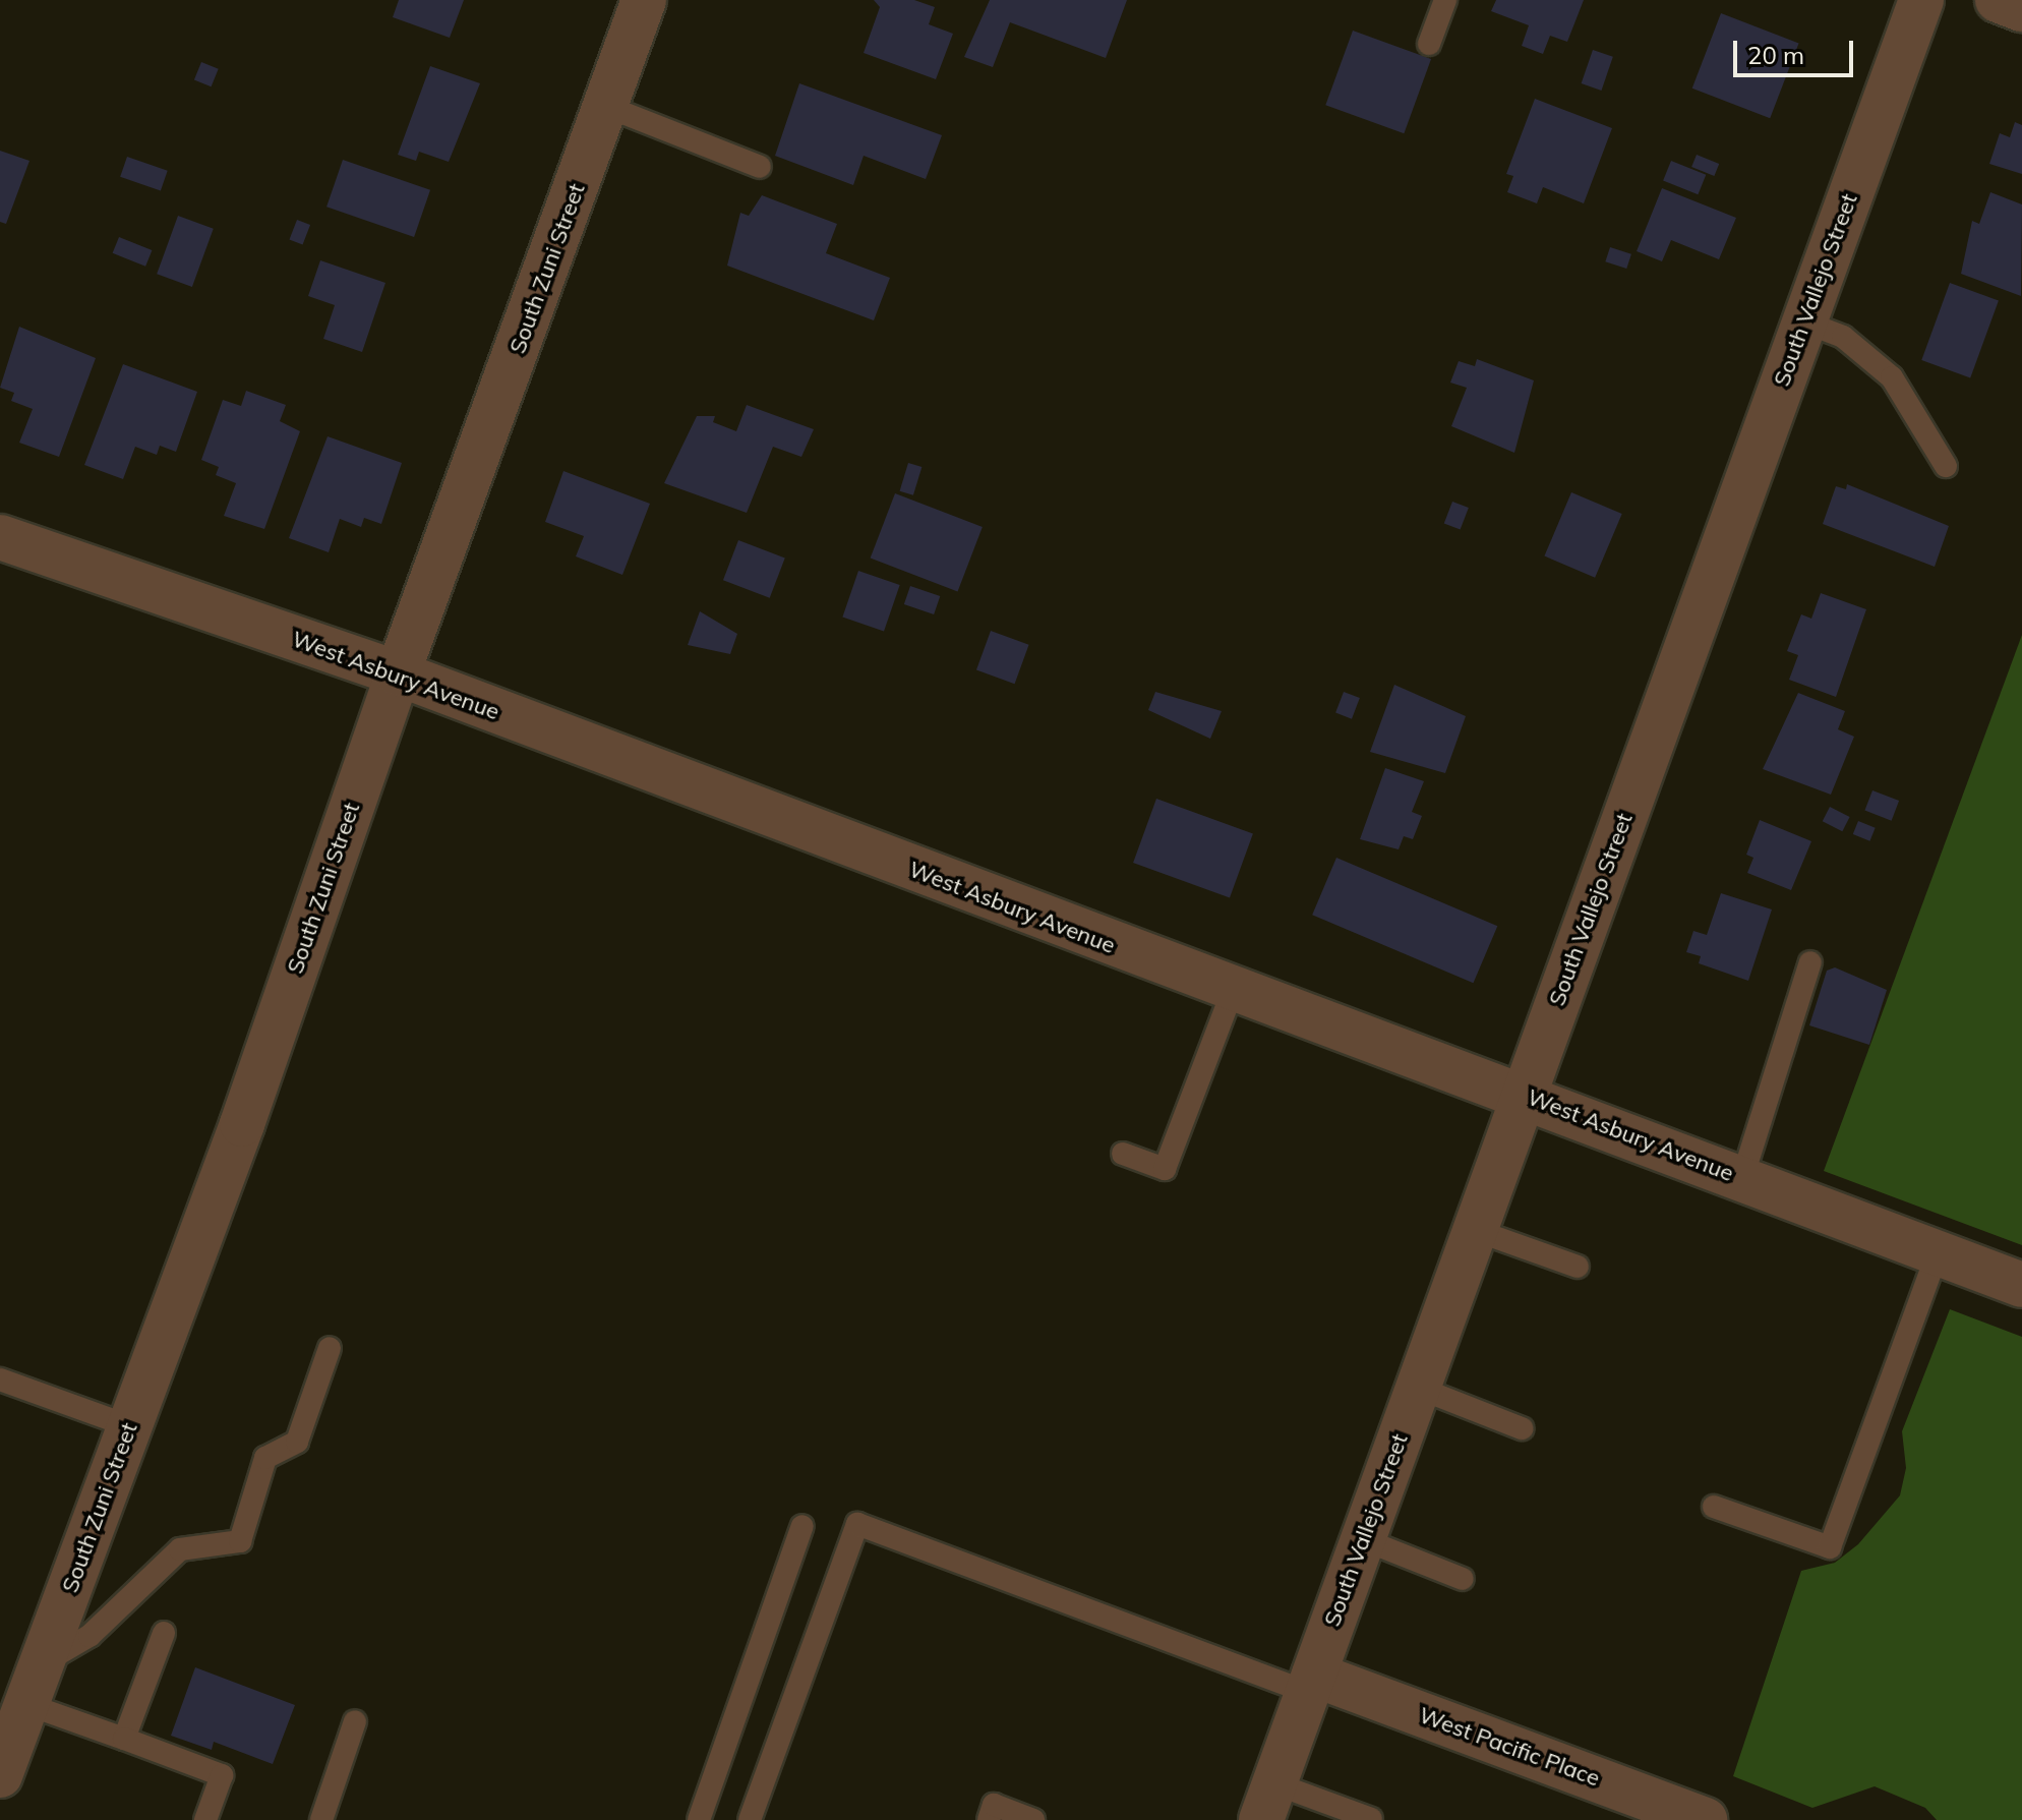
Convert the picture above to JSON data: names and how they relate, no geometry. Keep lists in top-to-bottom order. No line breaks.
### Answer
{"streets":{"street":["South Zuni Street","South Vallejo Street","West Asbury Avenue","West Pacific Place"]},"crossings":[["South Zuni Street","West Asbury Avenue"],["South Vallejo Street","West Asbury Avenue"],["South Vallejo Street","West Pacific Place"]],"scale_bar":"20 m"}
